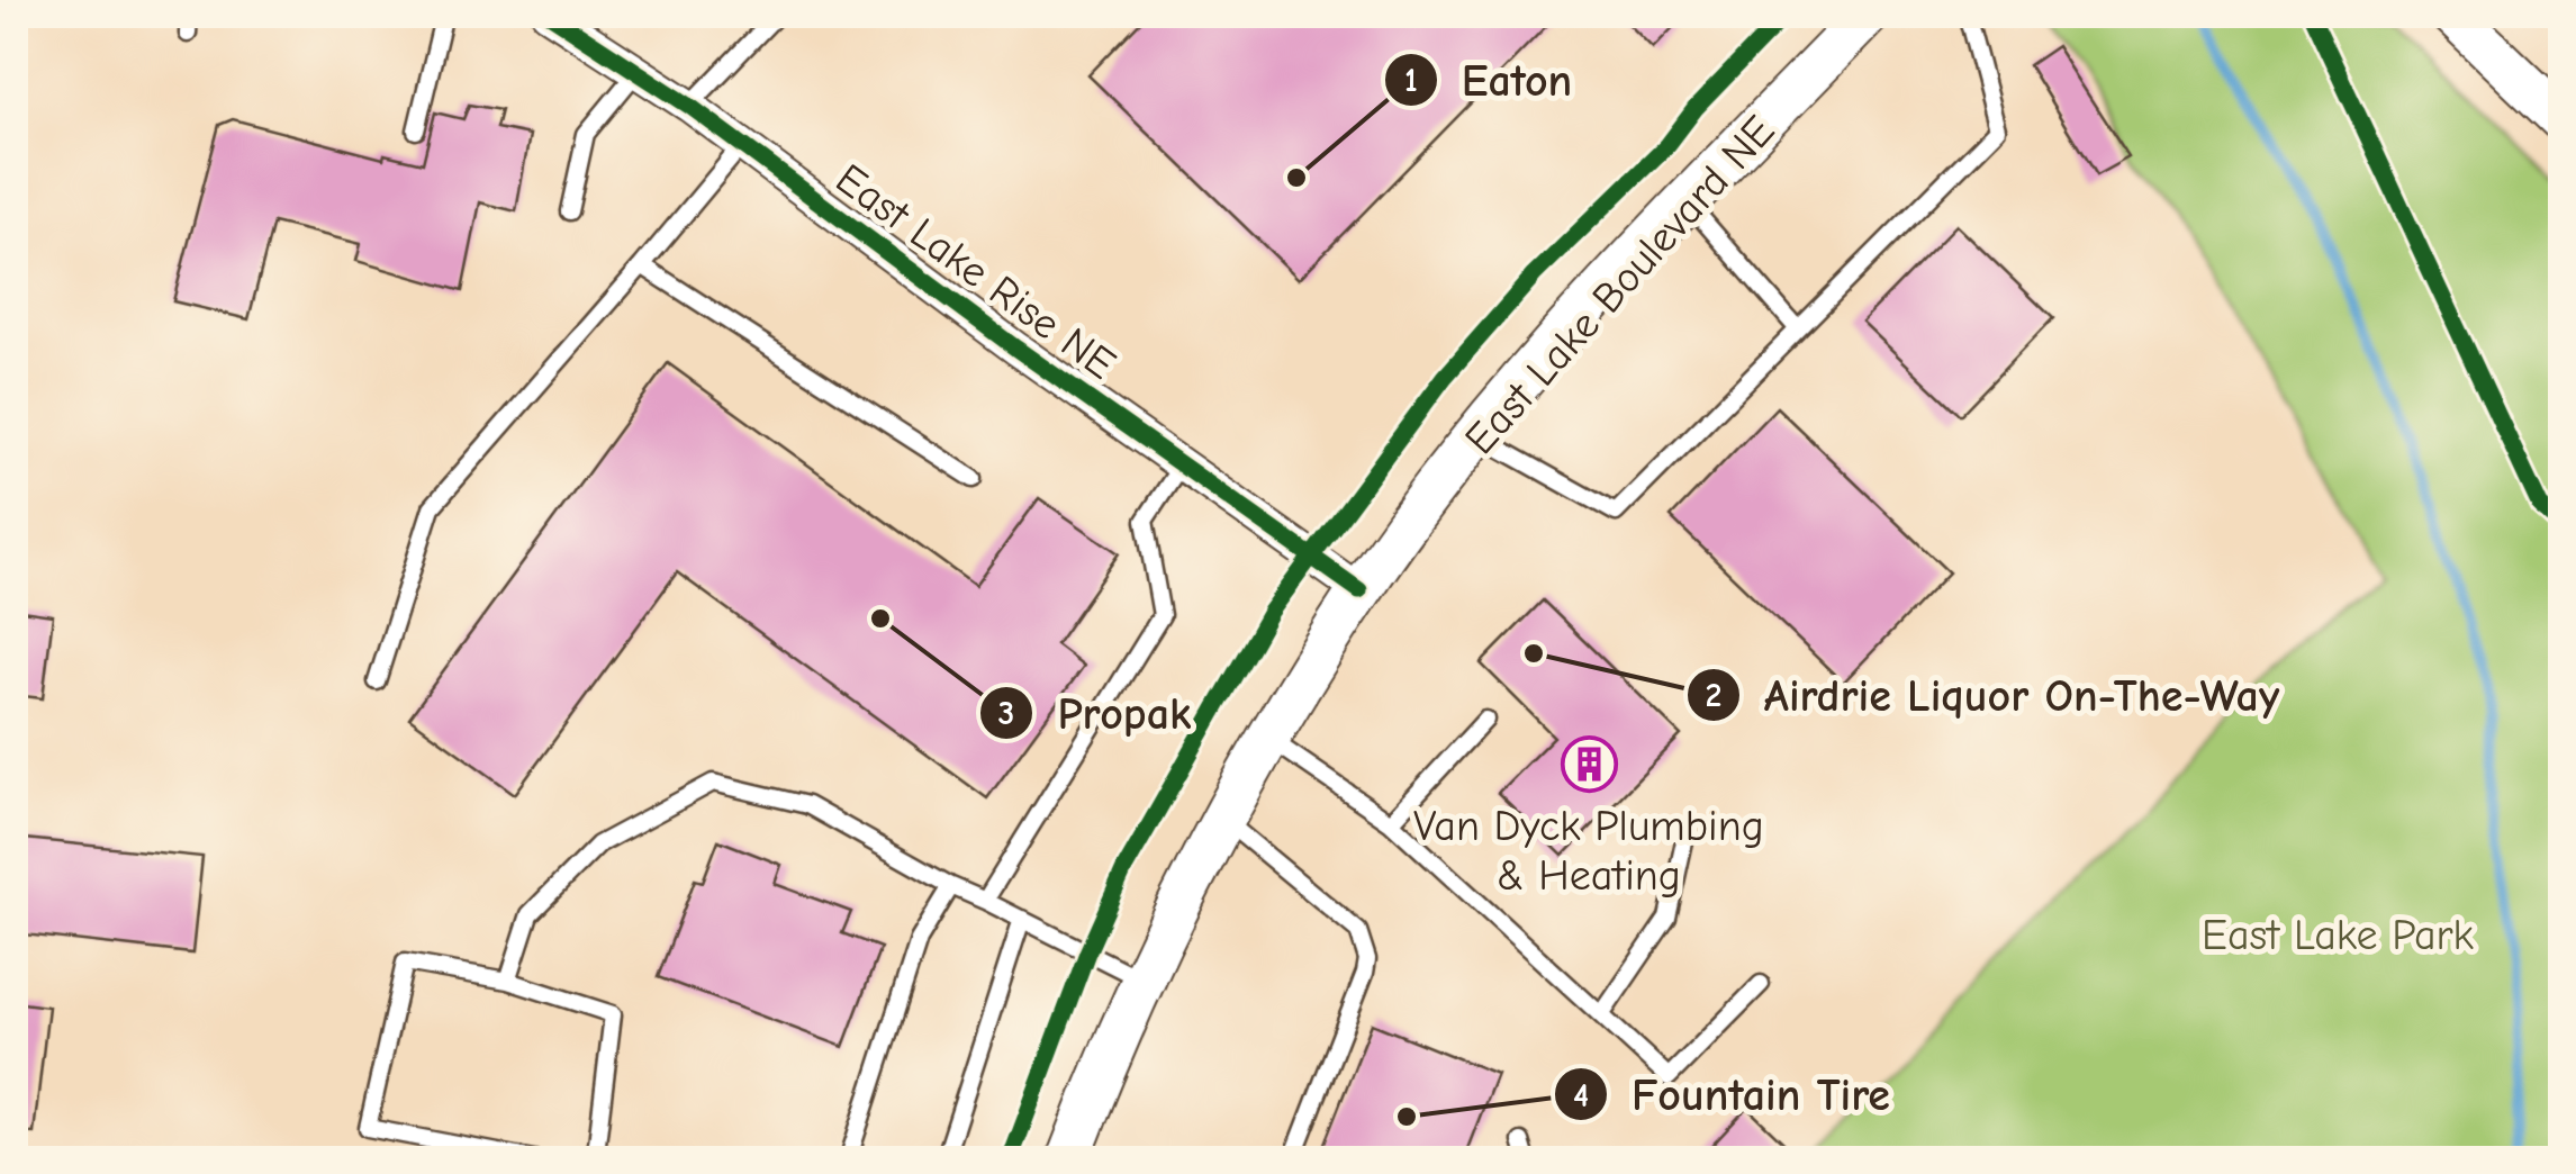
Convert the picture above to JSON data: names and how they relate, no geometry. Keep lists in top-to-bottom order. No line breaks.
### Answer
{"streets":{"main road":["East Lake Boulevard NE"],"street":["East Lake Rise NE"]},"crossings":[["East Lake Rise NE","East Lake Boulevard NE"]],"parks":["East Lake Park"],"places":{"other":["Eaton","Propak","Airdrie Liquor On-The-Way","Fountain Tire"],"building":["Van Dyck Plumbing & Heating"]}}
